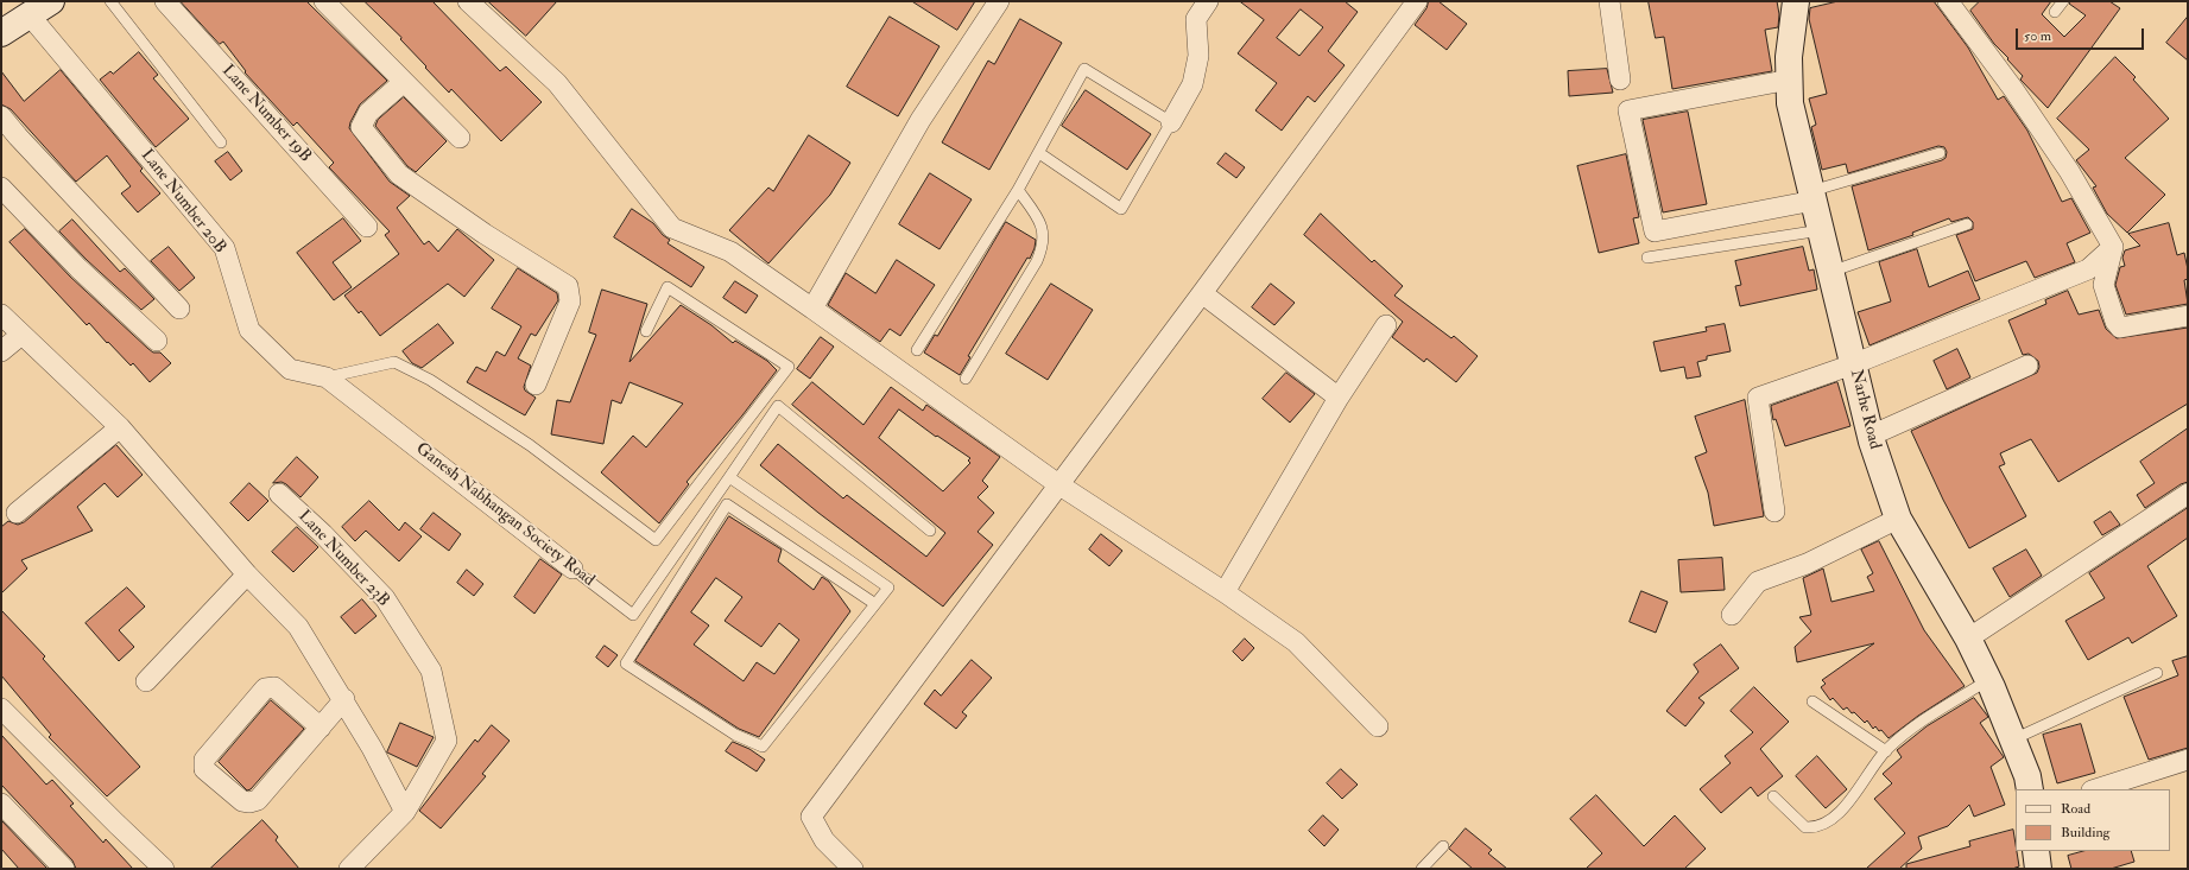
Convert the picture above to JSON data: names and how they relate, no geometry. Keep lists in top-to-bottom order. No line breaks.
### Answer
{"streets":{"street":["Lane Number 19B","Lane Number 20B","Narhe Road","Ganesh Nabhangan Society Road","Lane Number 23B"]},"crossings":[["Lane Number 20B","Ganesh Nabhangan Society Road"]],"legend":["Road","Building"],"scale_bar":"50 m"}
